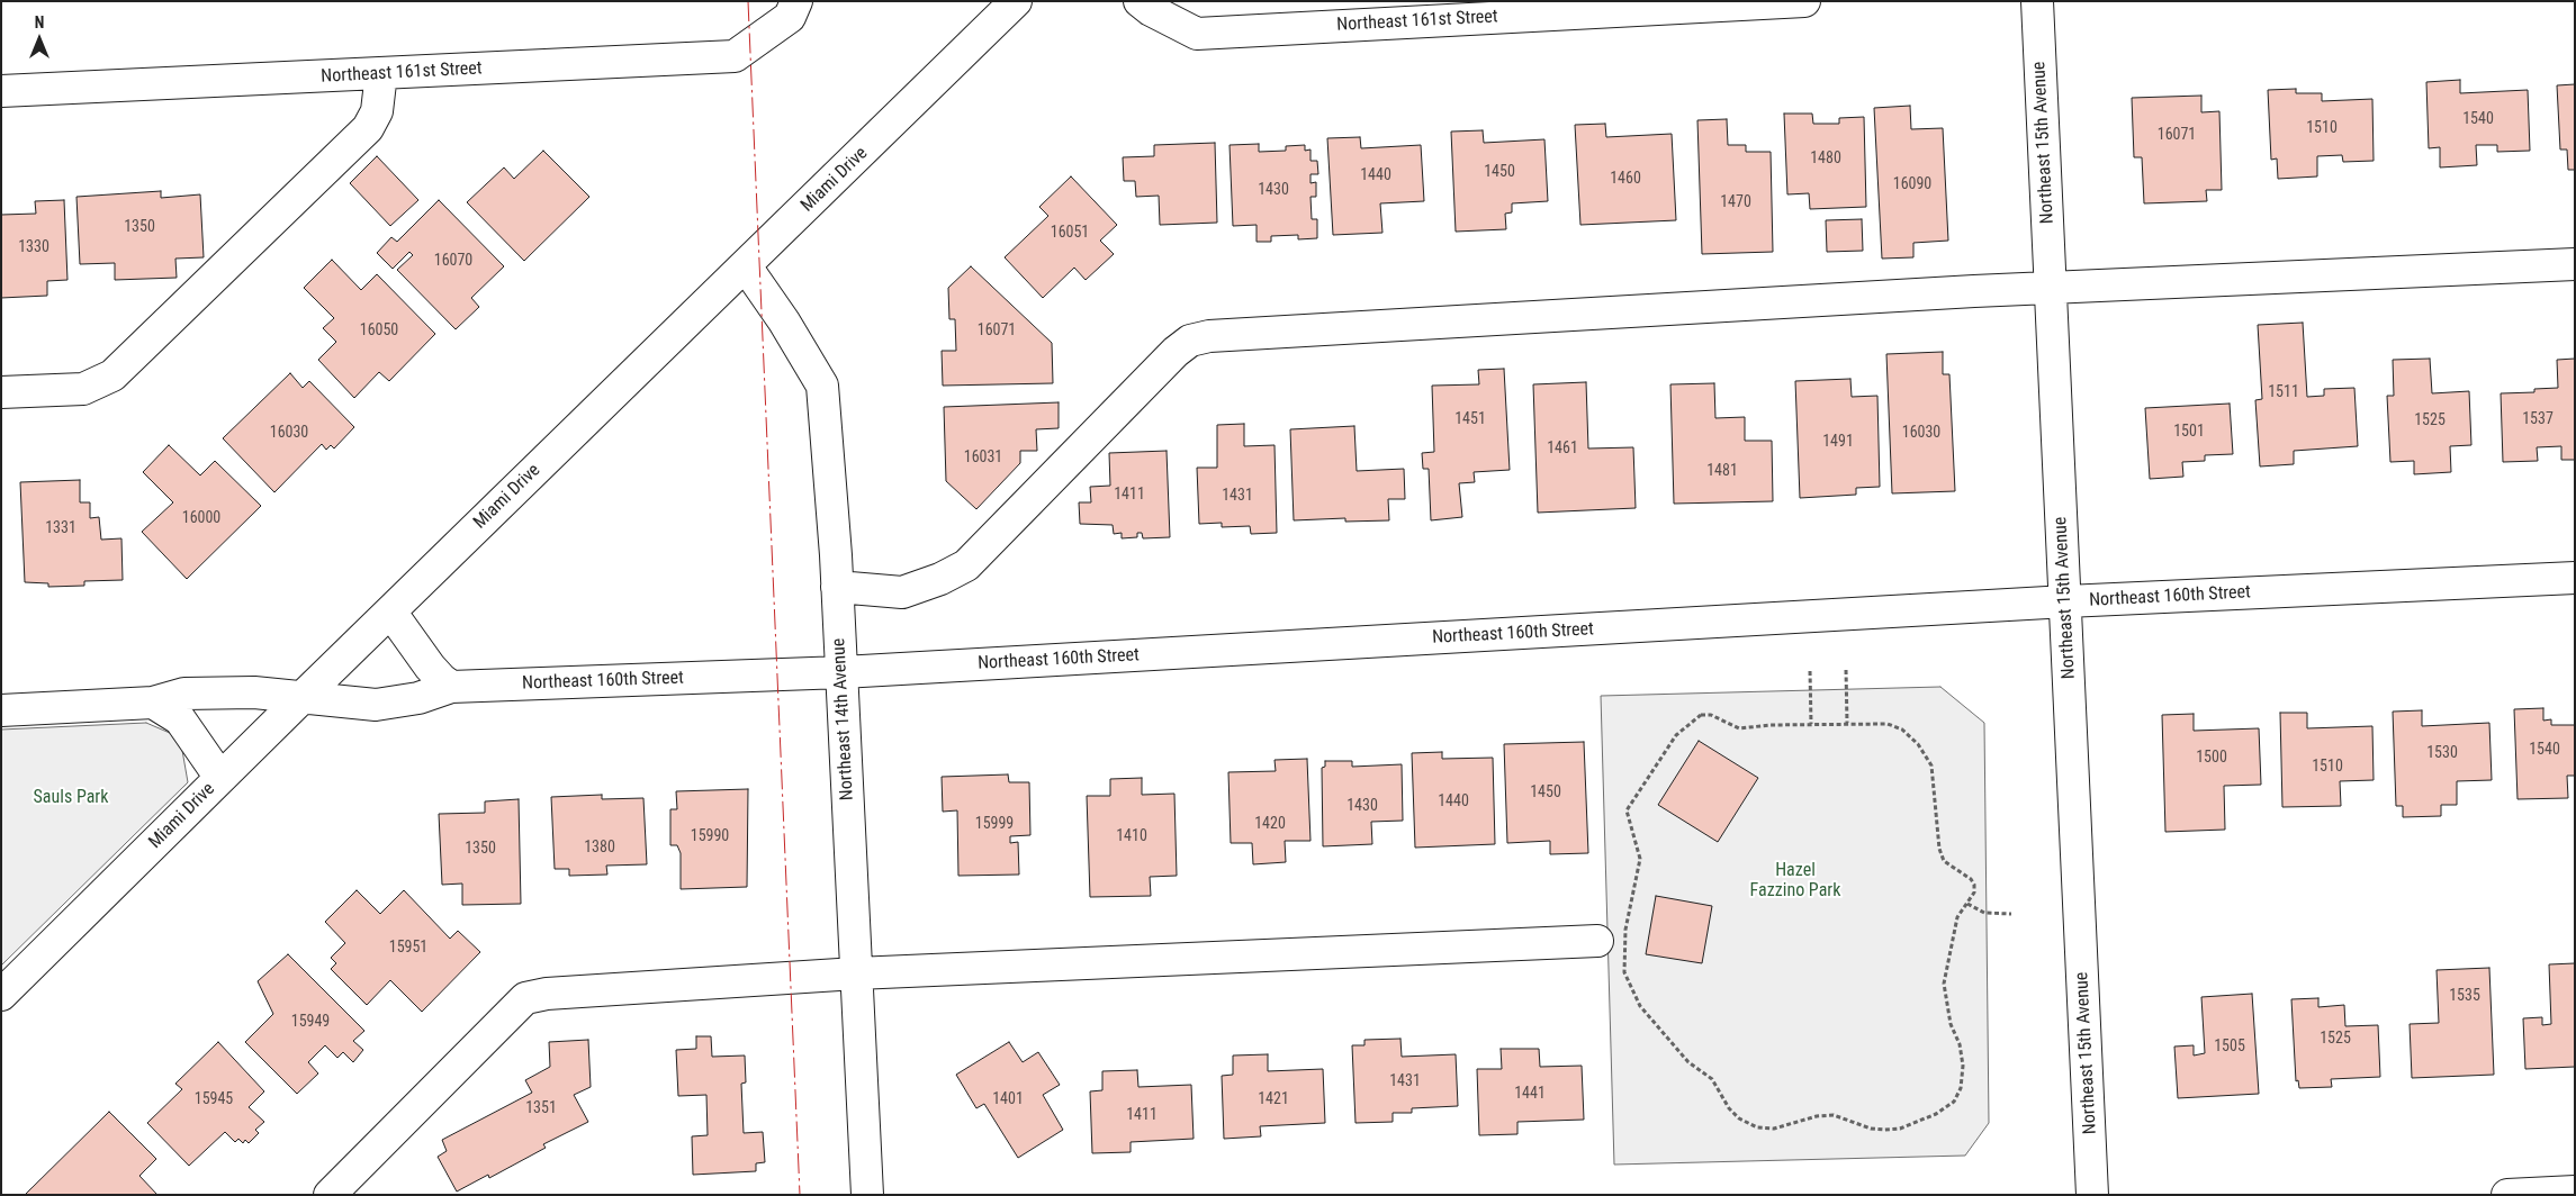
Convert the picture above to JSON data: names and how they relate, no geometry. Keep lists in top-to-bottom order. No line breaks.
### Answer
{"streets":{"street":["Northeast 161st Street","Northeast 15th Avenue","Miami Drive","Northeast 160th Street","Northeast 14th Avenue"]},"crossings":[["Northeast 15th Avenue","Northeast 160th Street"],["Miami Drive","Northeast 160th Street"],["Miami Drive","Northeast 14th Avenue"],["Northeast 160th Street","Northeast 14th Avenue"]],"parks":["Sauls Park","Hazel Fazzino Park"],"house_numbers":["1540","1510","16071","1480","1450","1440","1460","16090","1430","1470","1350","16051","1330","16070","16050","16071","1511","1451","1537","1525","1501","16030","16030","1491","1461","16031","1481","1411","1431","16000","1331","1540","1530","1500","1510","1450","1440","1430","15999","1420","15990","1410","1380","1350","15951","1535","15949","1525","1505","1431","1441","15945","1401","1421","1351","1411"],"north":"top"}
